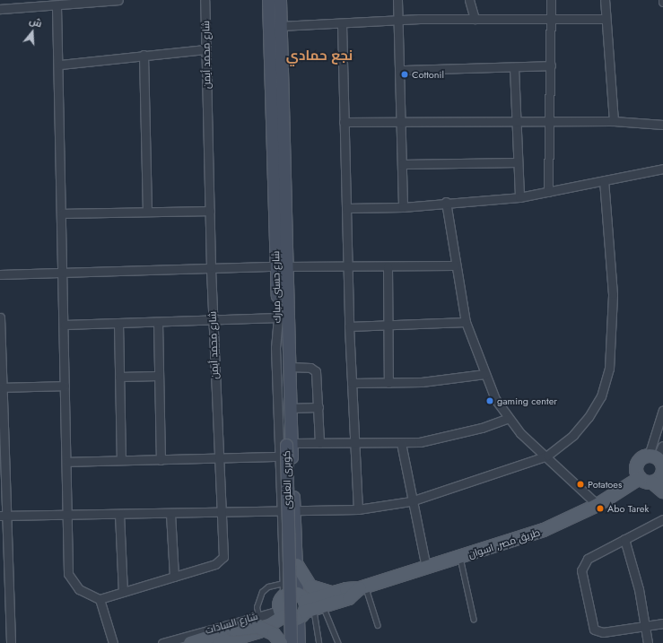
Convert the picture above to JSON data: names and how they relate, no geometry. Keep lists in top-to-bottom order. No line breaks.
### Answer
{"streets":{"main road":["شارع حسنى مبارك","كوبرى العلوى","طريق مصر, اسوان"],"street":["شارع محمد أيمن","شارع السادات"]},"crossings":[["شارع حسنى مبارك","كوبرى العلوى"],["شارع حسنى مبارك","طريق مصر, اسوان"],["شارع حسنى مبارك","شارع السادات"],["طريق مصر, اسوان","شارع السادات"]],"districts":["نجع حمادي"],"places":["Cottonil","gaming center","Potatoes","Abo Tarek"],"north":"top"}
